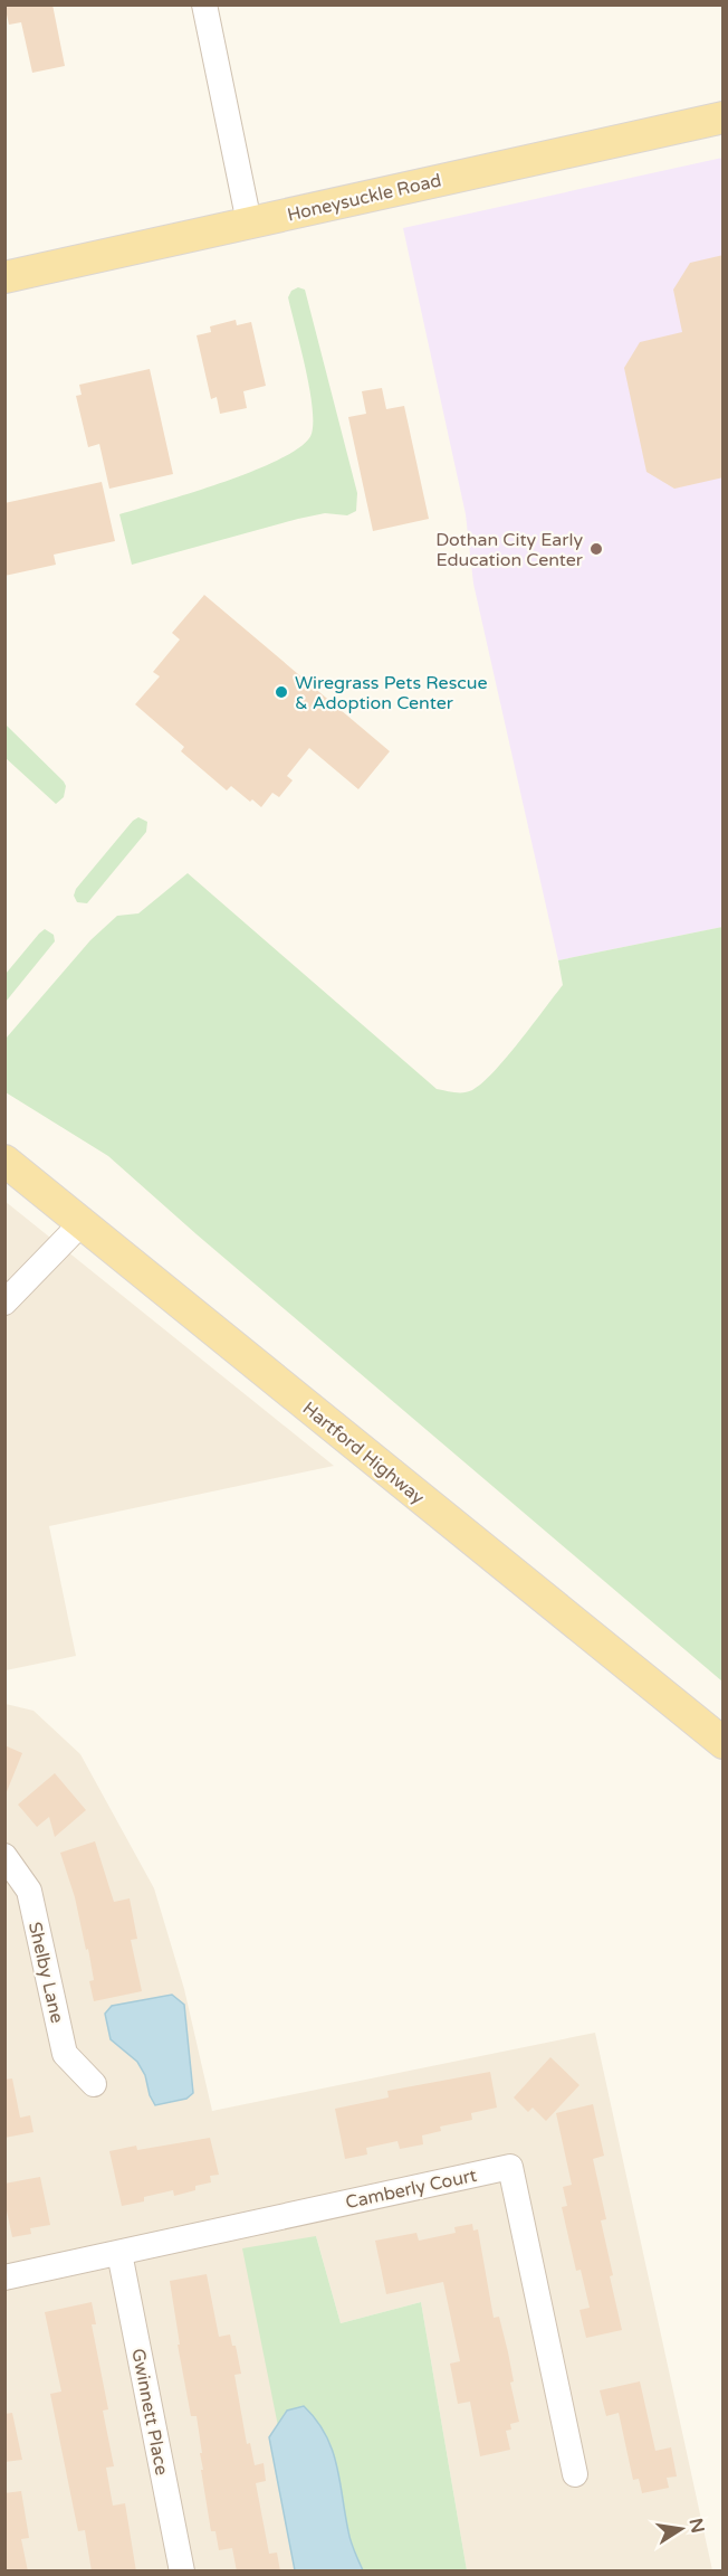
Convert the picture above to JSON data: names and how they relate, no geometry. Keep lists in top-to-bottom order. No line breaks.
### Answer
{"streets":{"main road":["Honeysuckle Road","Hartford Highway"],"street":["Shelby Lane","Camberly Court","Gwinnett Place"]},"crossings":[["Camberly Court","Gwinnett Place"]],"places":["Dothan City Early Education Center","Wiregrass Pets Rescue & Adoption Center"],"north":"right"}
